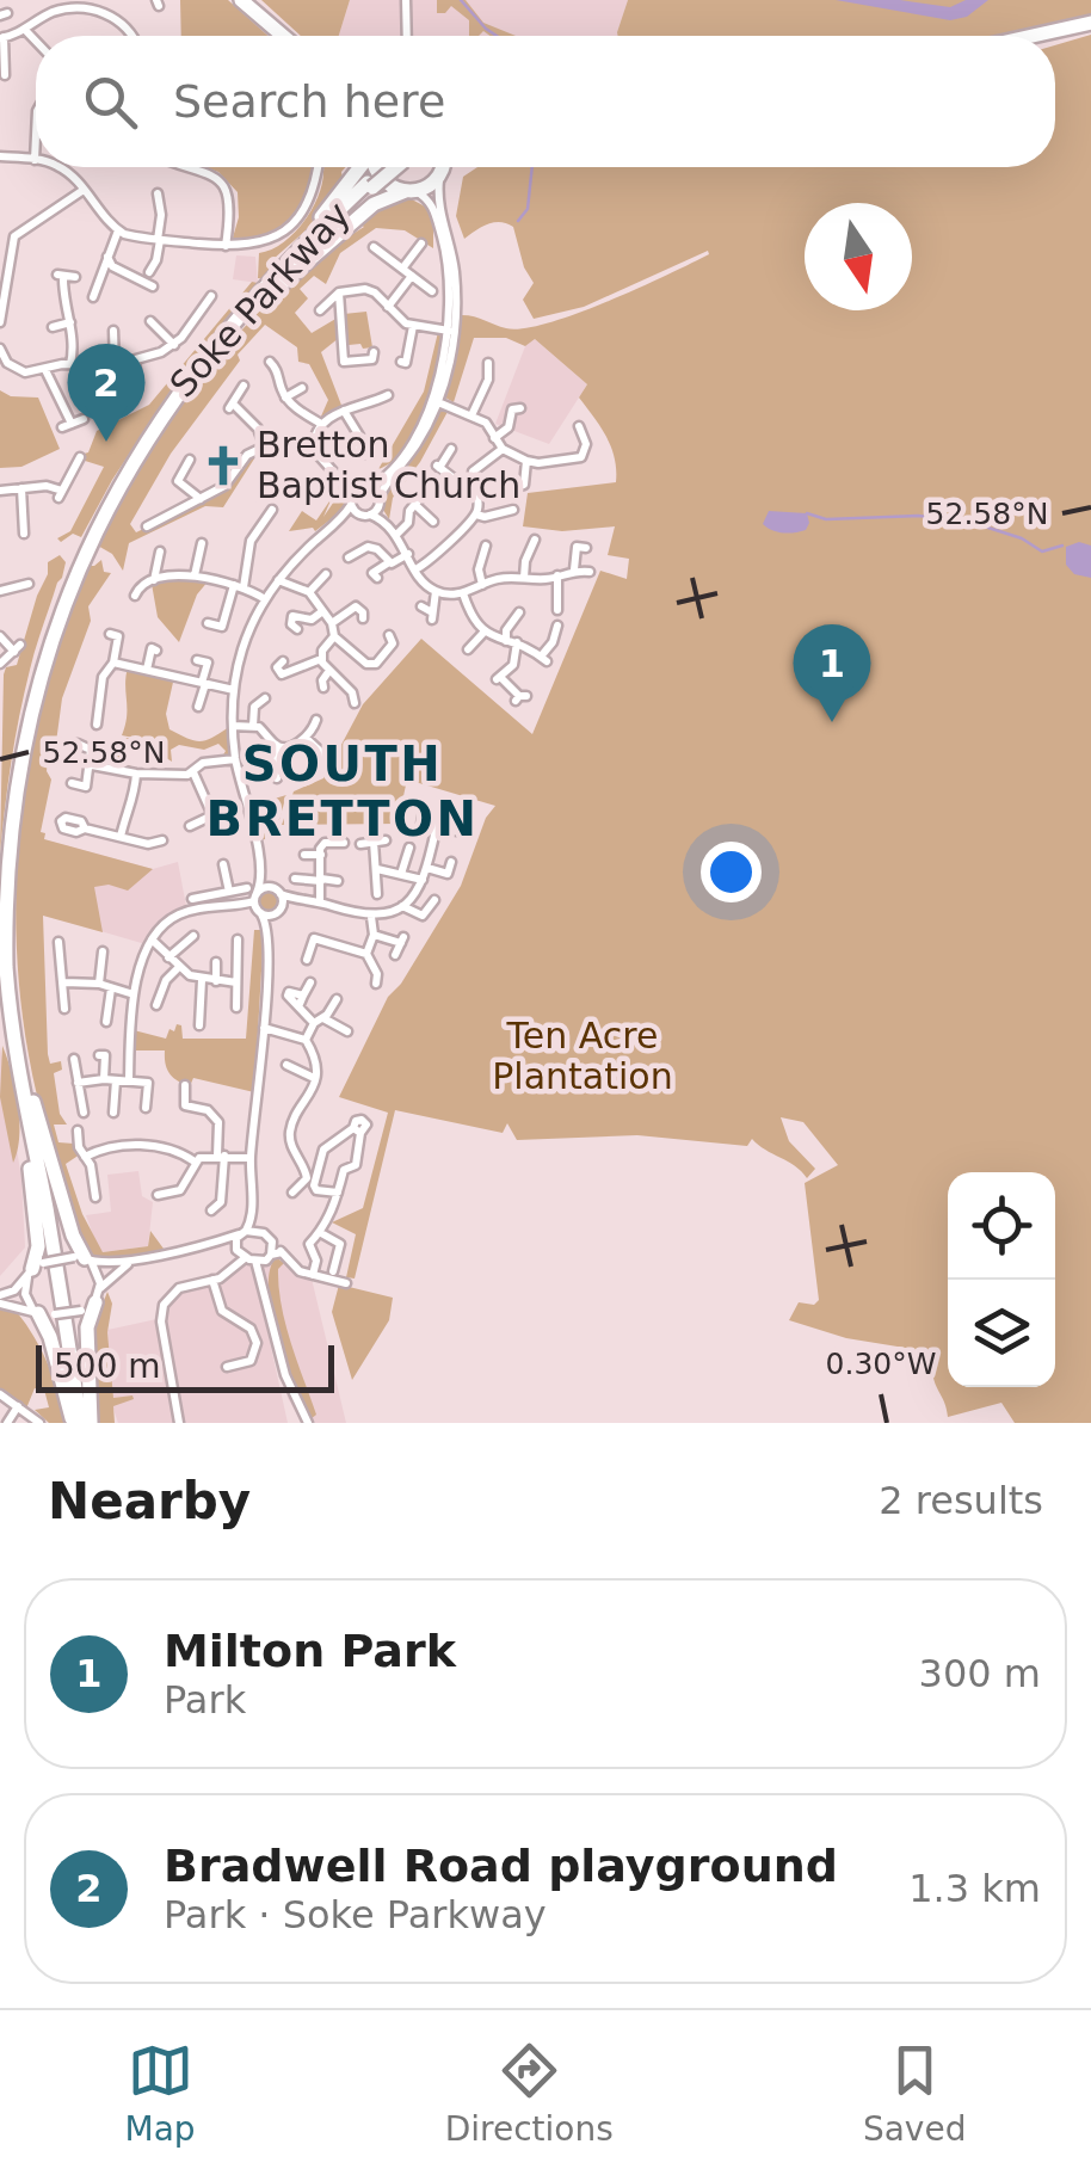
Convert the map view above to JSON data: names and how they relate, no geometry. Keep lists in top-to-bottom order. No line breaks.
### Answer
{"streets":{"highway":["Soke Parkway"]},"districts":["SOUTH BRETTON"],"parks":["Ten Acre Plantation"],"places":{"church":["Bretton Baptist Church"]},"scale_bar":"500 m","north":"bottom","page":{"search":"Search here","pins":["2","1"],"scale":"500 m","heading":["Nearby","2 results"],"list":[{"mark":"1","name":"Milton Park","note":"Park","value":"300 m"},{"mark":"2","name":"Bradwell Road playground","note":"Park · Soke Parkway","value":"1.3 km"}],"nav":["Map","Directions","Saved"]},"coordinates":["52.58°N","0.30°W"]}
